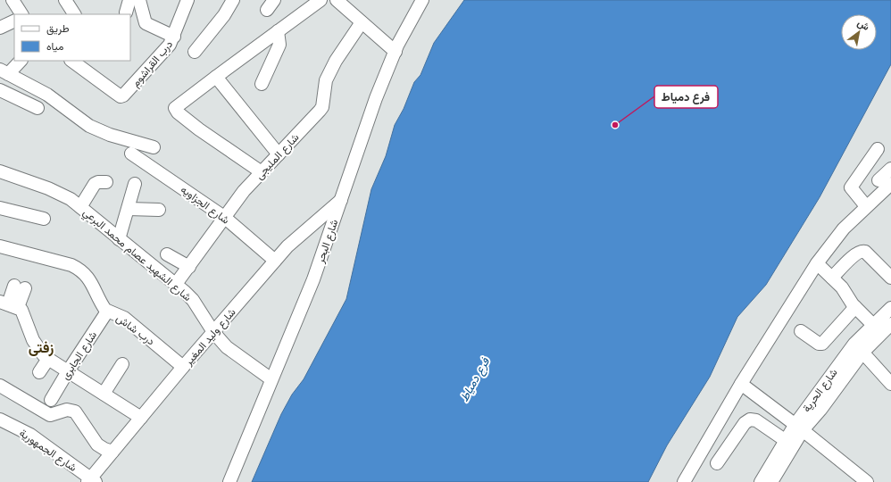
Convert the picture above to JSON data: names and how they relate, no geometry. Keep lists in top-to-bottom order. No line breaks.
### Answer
{"streets":{"street":["درب القراشوم","شارع المليجى","شارع الجزاويه","شارع البحر","شارع الشهيد عصام محمد البرعي","درب شاش","شارع وليد المغير","شارع الجابرى","شارع الحرية","شارع الجمهورية"]},"crossings":[["شارع المليجى","شارع الجزاويه"],["شارع المليجى","شارع الشهيد عصام محمد البرعي"],["شارع الجزاويه","شارع وليد المغير"],["شارع البحر","شارع الشهيد عصام محمد البرعي"],["شارع البحر","شارع وليد المغير"],["شارع الشهيد عصام محمد البرعي","شارع وليد المغير"],["درب شاش","شارع وليد المغير"],["درب شاش","شارع الجابرى"],["شارع وليد المغير","شارع الجمهورية"]],"districts":["زفتى"],"water":["فرع دمياط"],"places":["فرع دمياط"],"legend":["طريق","مياه"],"north":"top right"}
